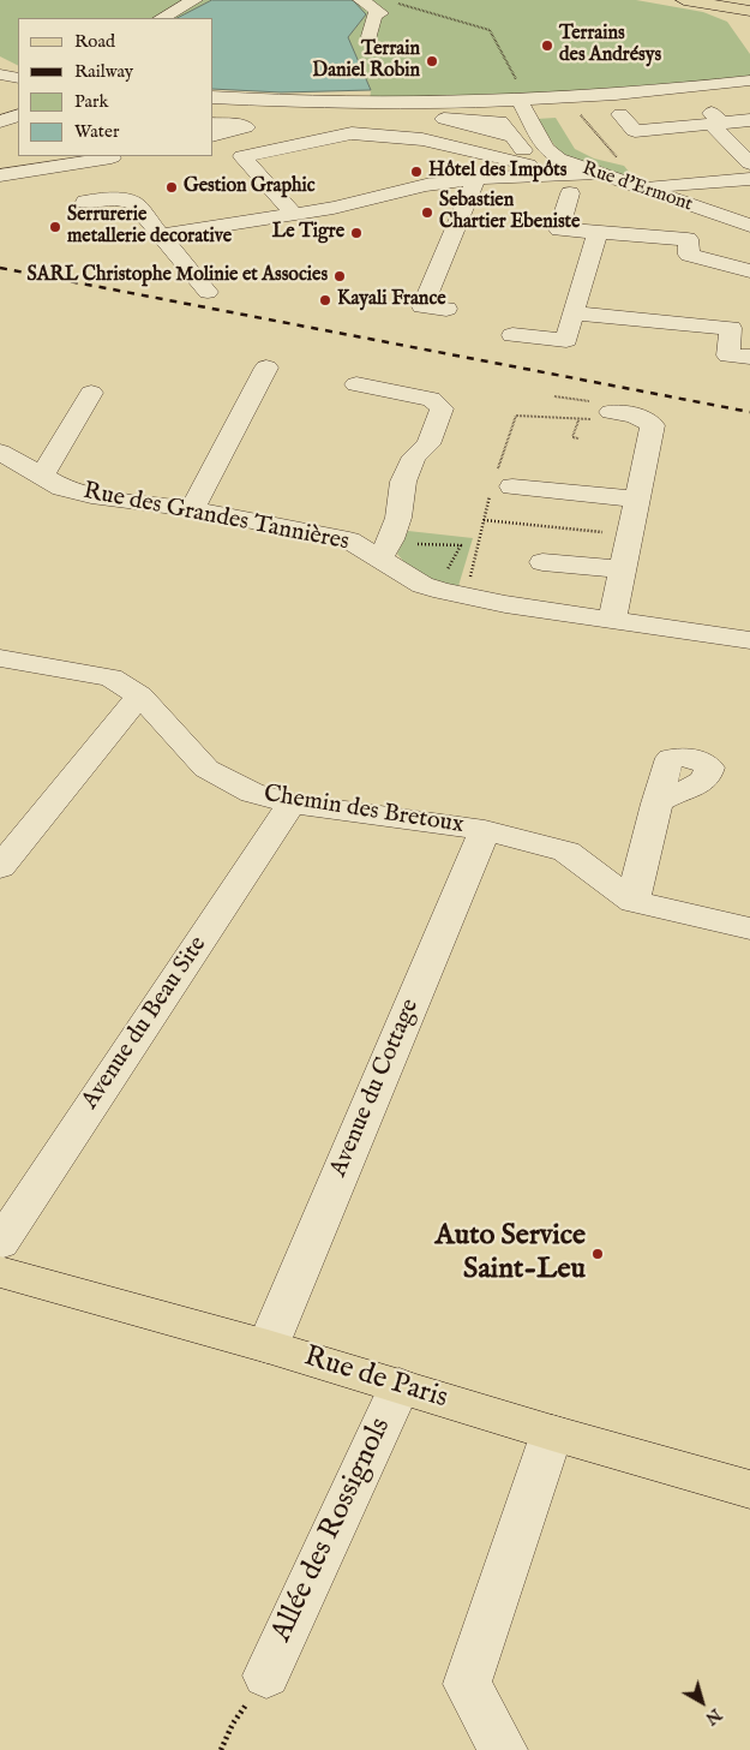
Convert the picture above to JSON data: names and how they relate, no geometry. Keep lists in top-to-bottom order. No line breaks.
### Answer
{"streets":{"main road":["Rue de Paris"],"street":["Rue d'Ermont","Rue des Grandes Tannières","Chemin des Bretoux","Avenue du Beau Site","Avenue du Cottage","Allée des Rossignols"]},"crossings":[["Chemin des Bretoux","Avenue du Beau Site"],["Chemin des Bretoux","Avenue du Cottage"],["Avenue du Cottage","Rue de Paris"],["Rue de Paris","Allée des Rossignols"]],"places":["Terrains des Andrésys","Terrain Daniel Robin","Hôtel des Impôts","Gestion Graphic","Sebastien Chartier Ebeniste","Serrurerie metallerie decorative","Le Tigre","SARL Christophe Molinie et Associes","Kayali France","Auto Service Saint-Leu"],"legend":["Road","Railway","Park","Water"],"north":"bottom right"}
